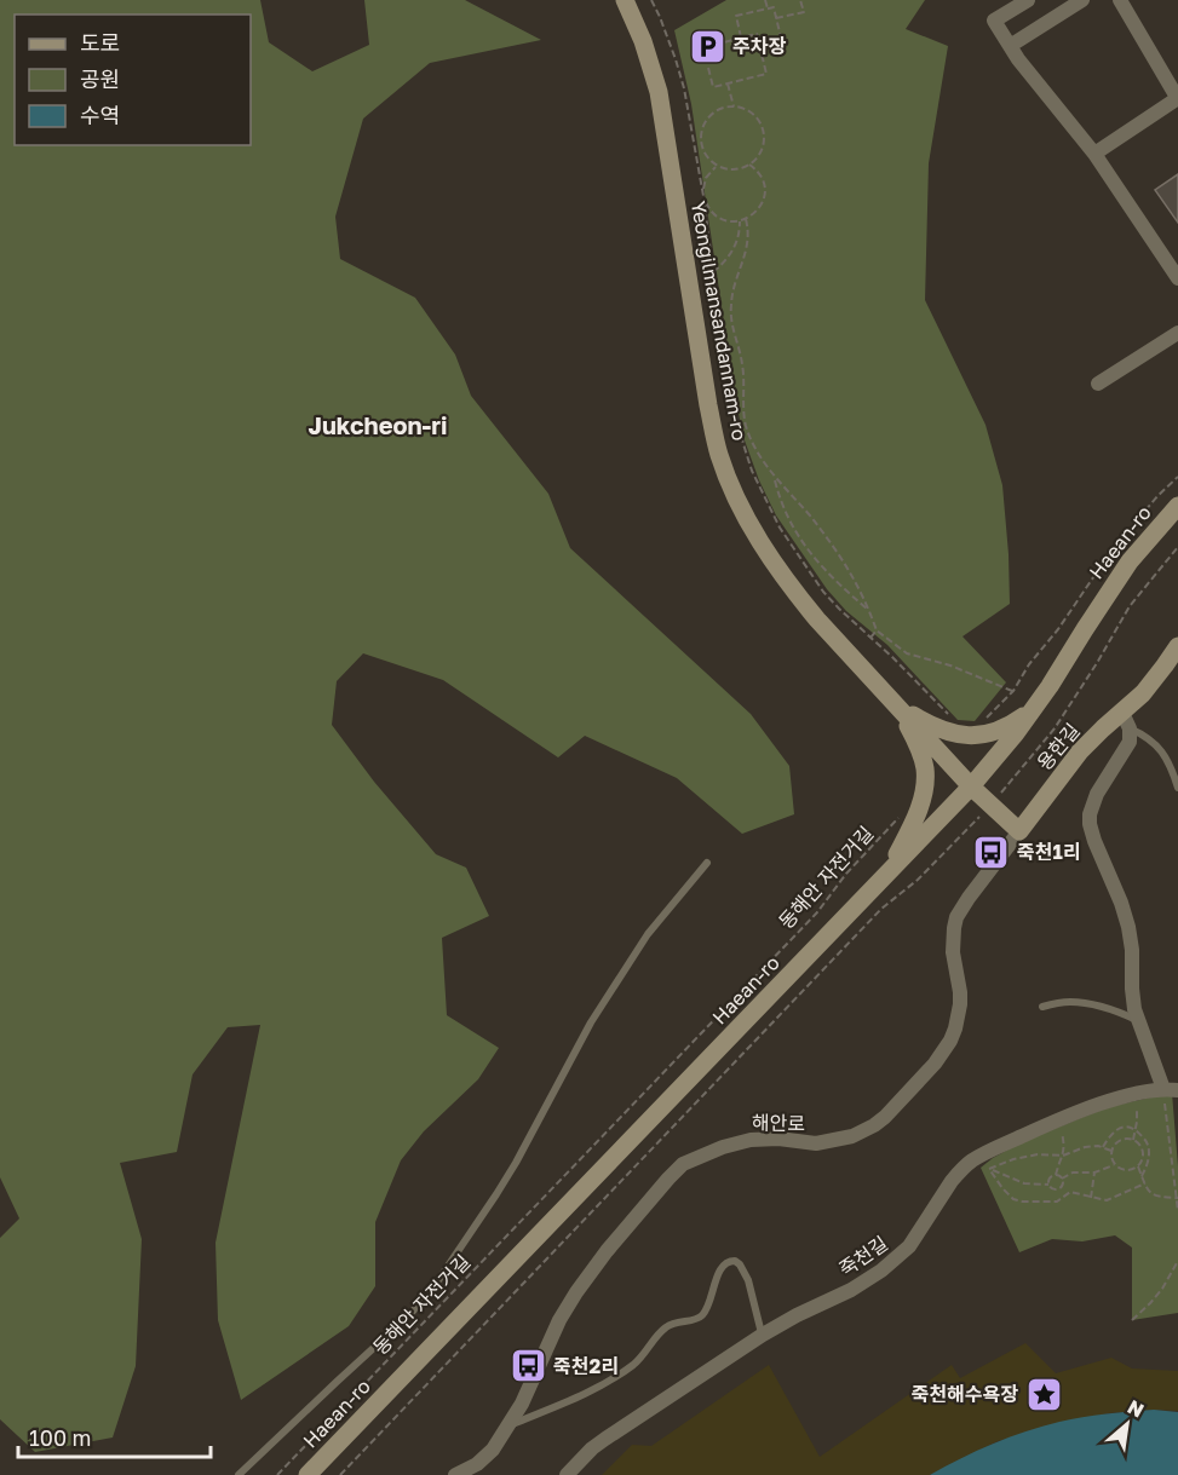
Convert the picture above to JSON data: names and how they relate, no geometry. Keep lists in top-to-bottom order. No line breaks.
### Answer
{"streets":{"street":["Yeongilmansandannam-ro","Haean-ro","용한길","해안로","죽천길"],"path":["동해안 자전거길"]},"crossings":[["Yeongilmansandannam-ro","Haean-ro"],["용한길","해안로"]],"districts":["Jukcheon-ri"],"places":{"parking":["주차장"],"bus stop":["죽천1리","죽천2리"],"place":["죽천해수욕장"]},"legend":["도로","공원","수역"],"scale_bar":"100 m","north":"top right"}
